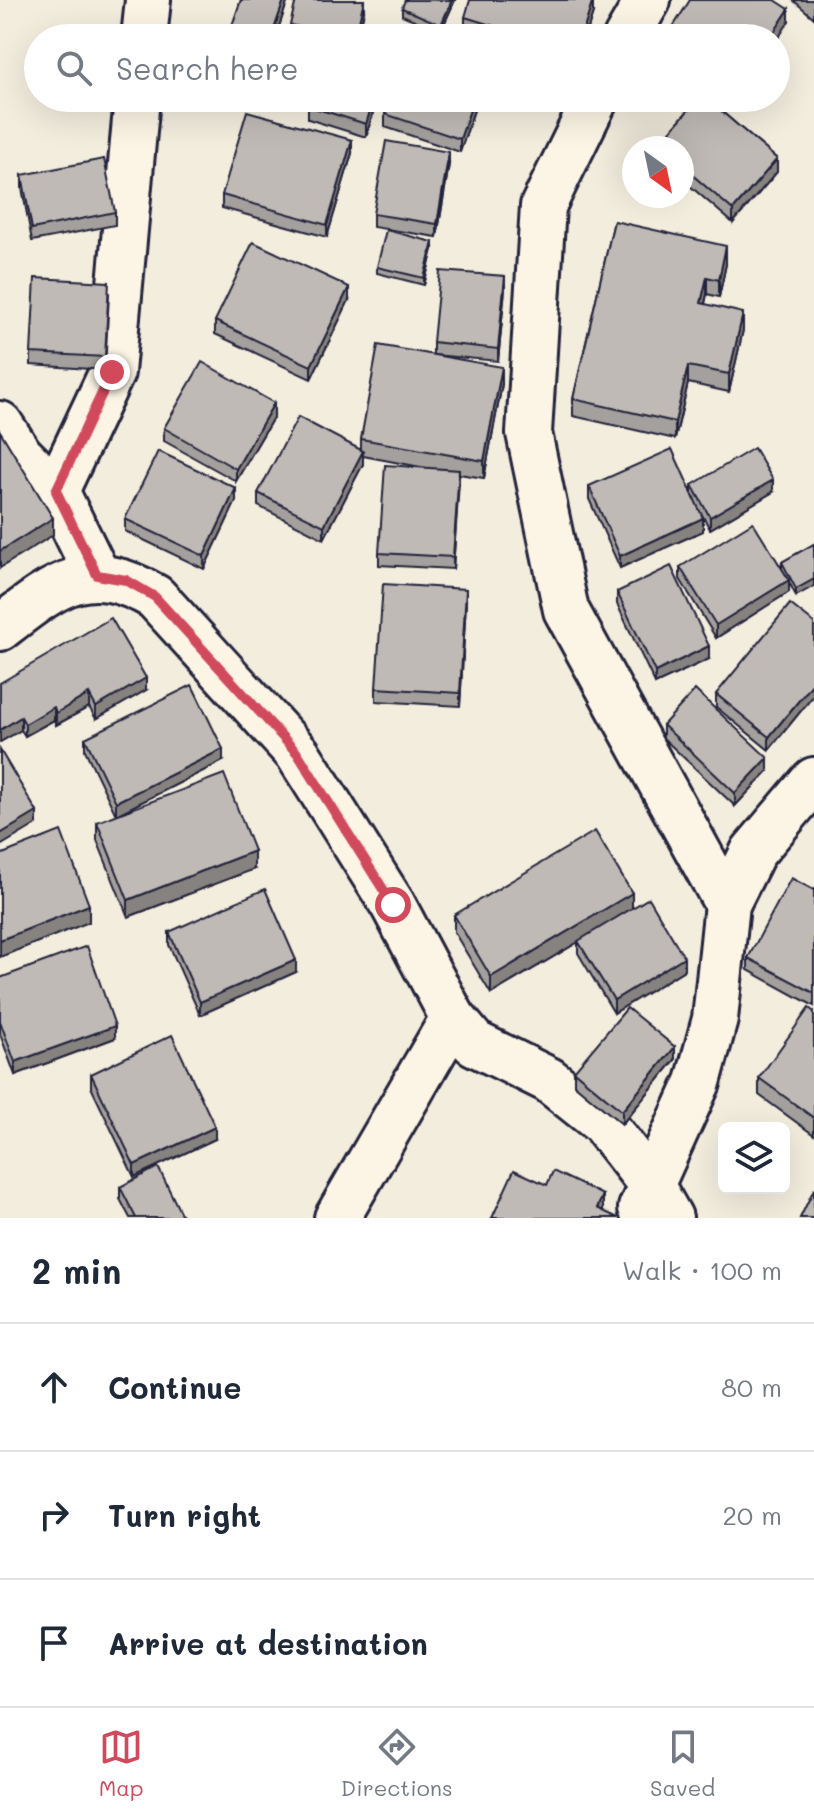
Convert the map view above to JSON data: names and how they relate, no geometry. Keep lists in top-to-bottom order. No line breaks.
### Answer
{"north":"bottom right","page":{"search":"Search here","heading":["2 min","Walk · 100 m"],"list":[["Continue","80 m"],["Turn right","20 m"],"Arrive at destination"],"nav":["Map","Directions","Saved"]}}
